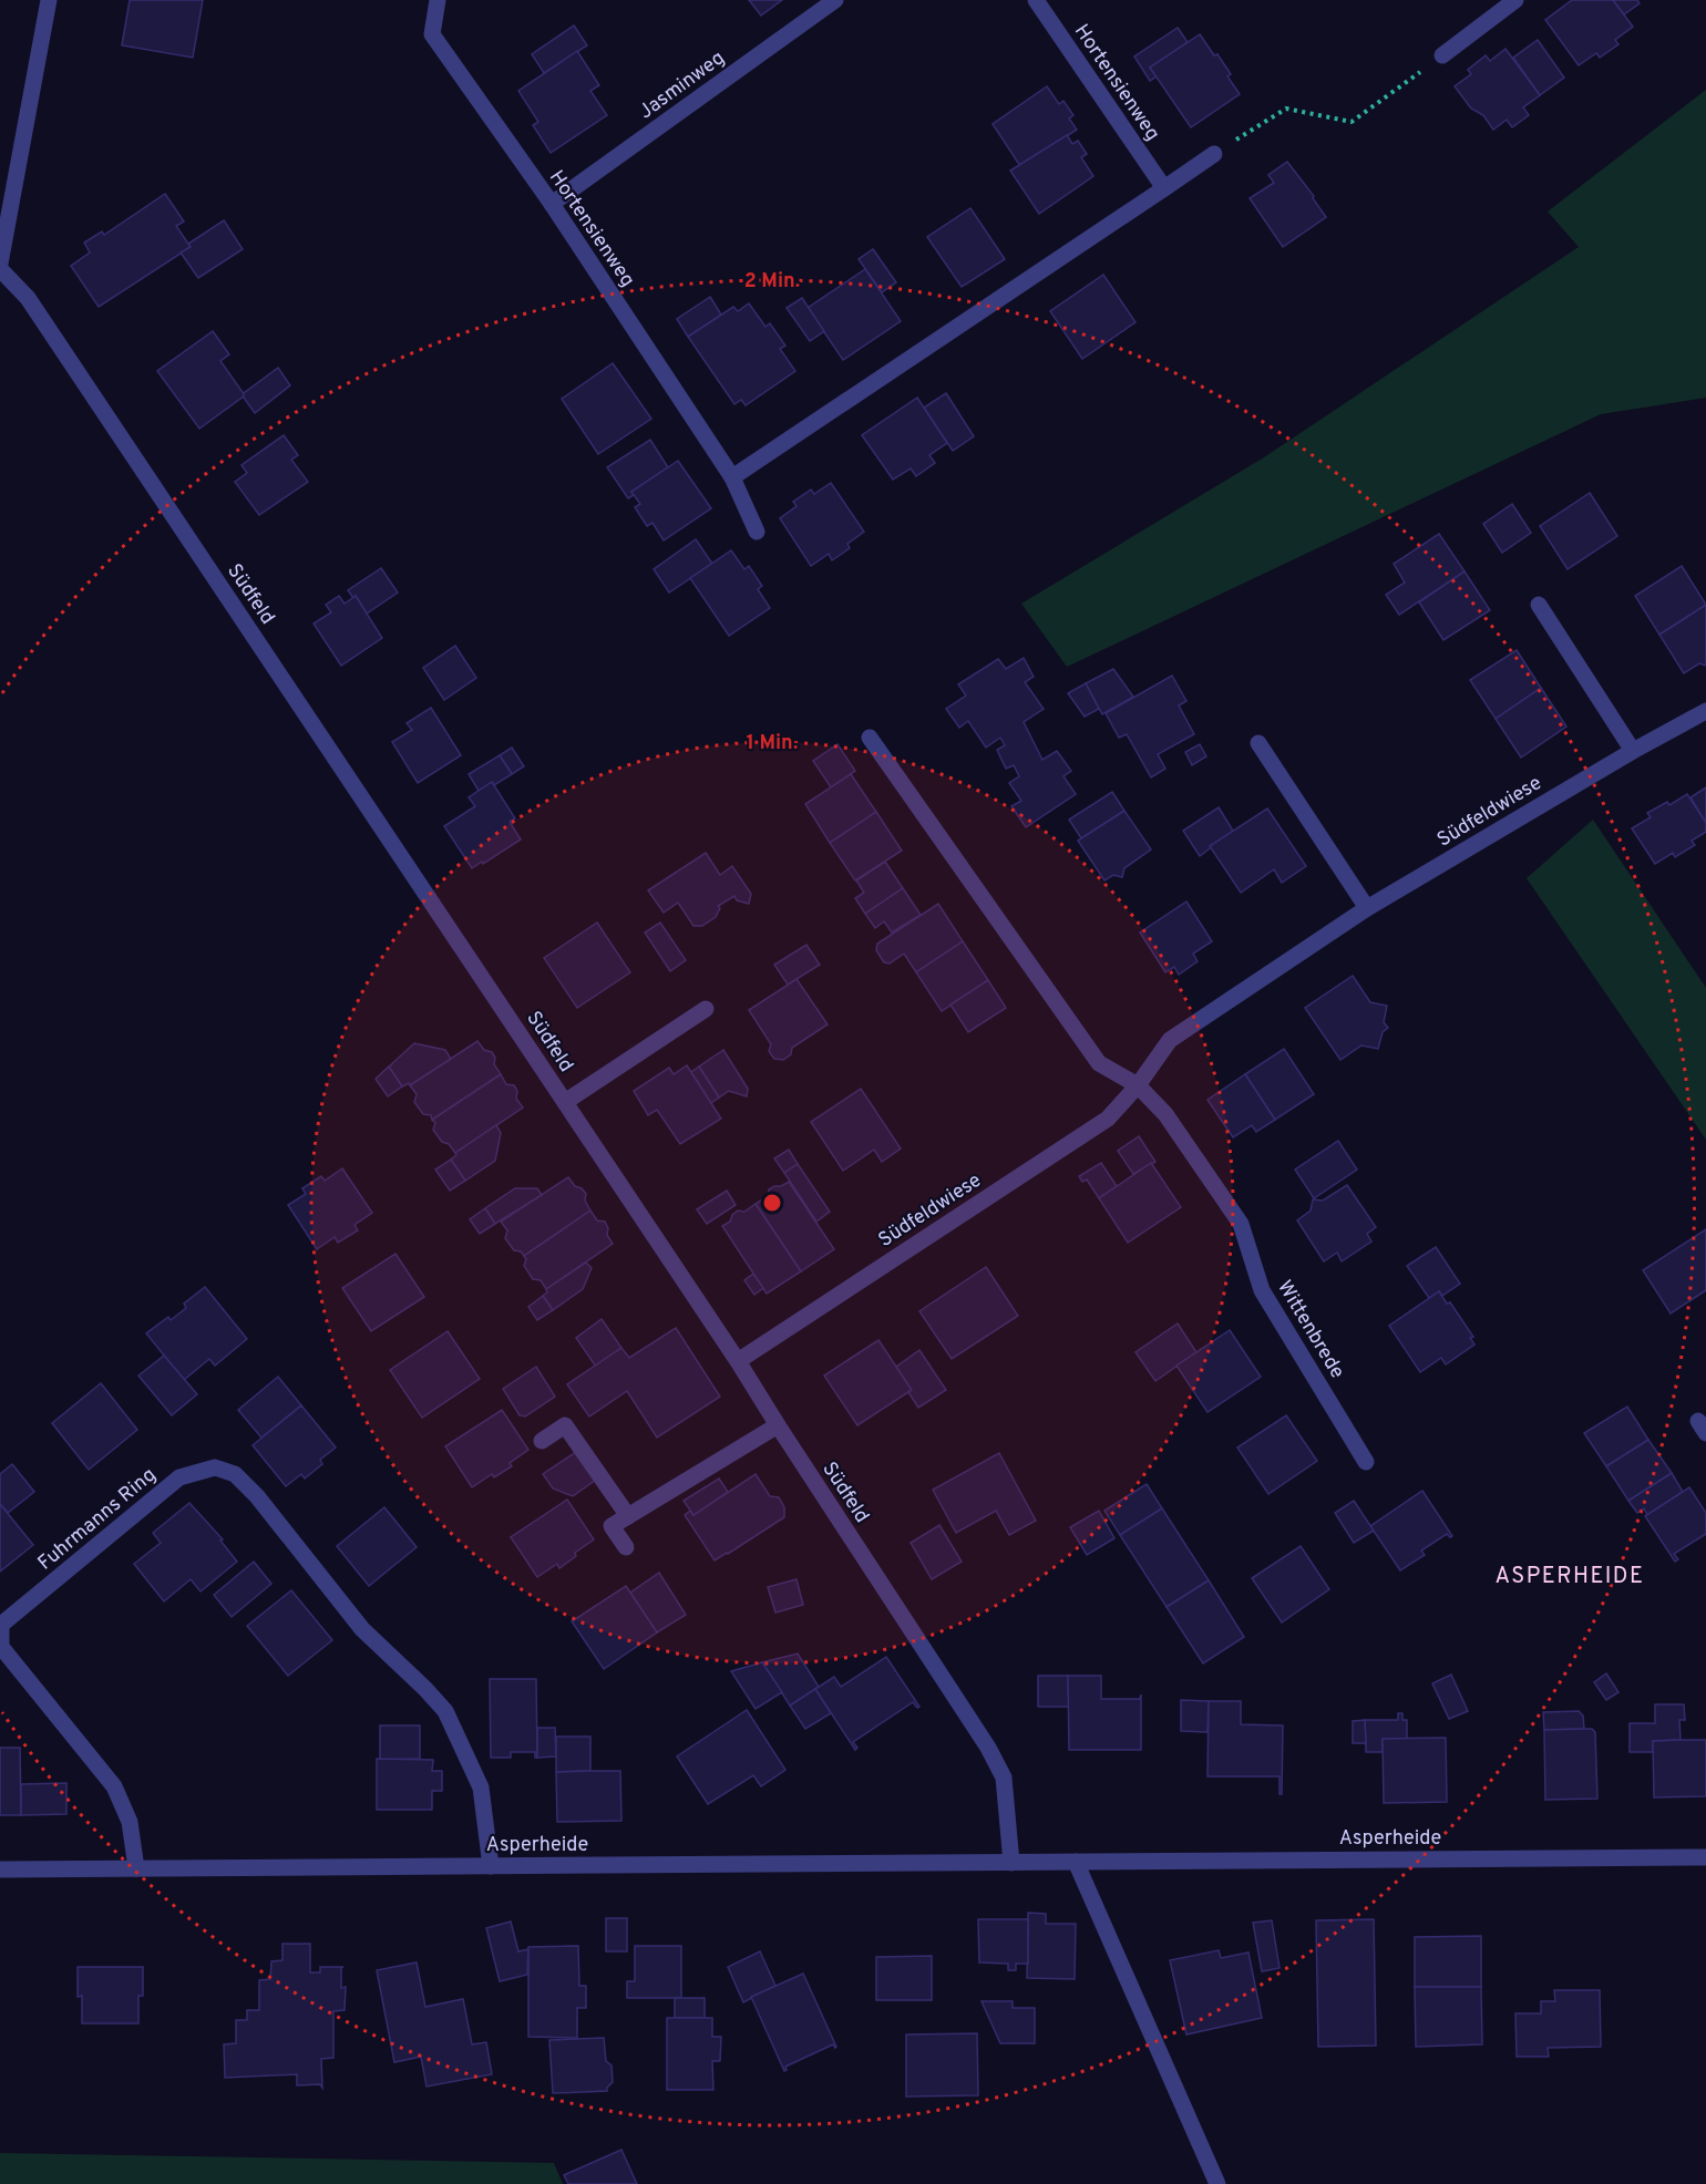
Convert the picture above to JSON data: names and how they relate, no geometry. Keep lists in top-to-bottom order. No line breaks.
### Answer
{"streets":{"street":["Hortensienweg","Jasminweg","Südfeld","Südfeldwiese","Wittenbrede","Fuhrmanns Ring","Asperheide"]},"crossings":[["Hortensienweg","Jasminweg"],["Südfeld","Südfeldwiese"],["Südfeld","Asperheide"],["Südfeldwiese","Wittenbrede"],["Fuhrmanns Ring","Asperheide"]],"districts":["ASPERHEIDE"],"rings":["2 Min.","1 Min."]}
